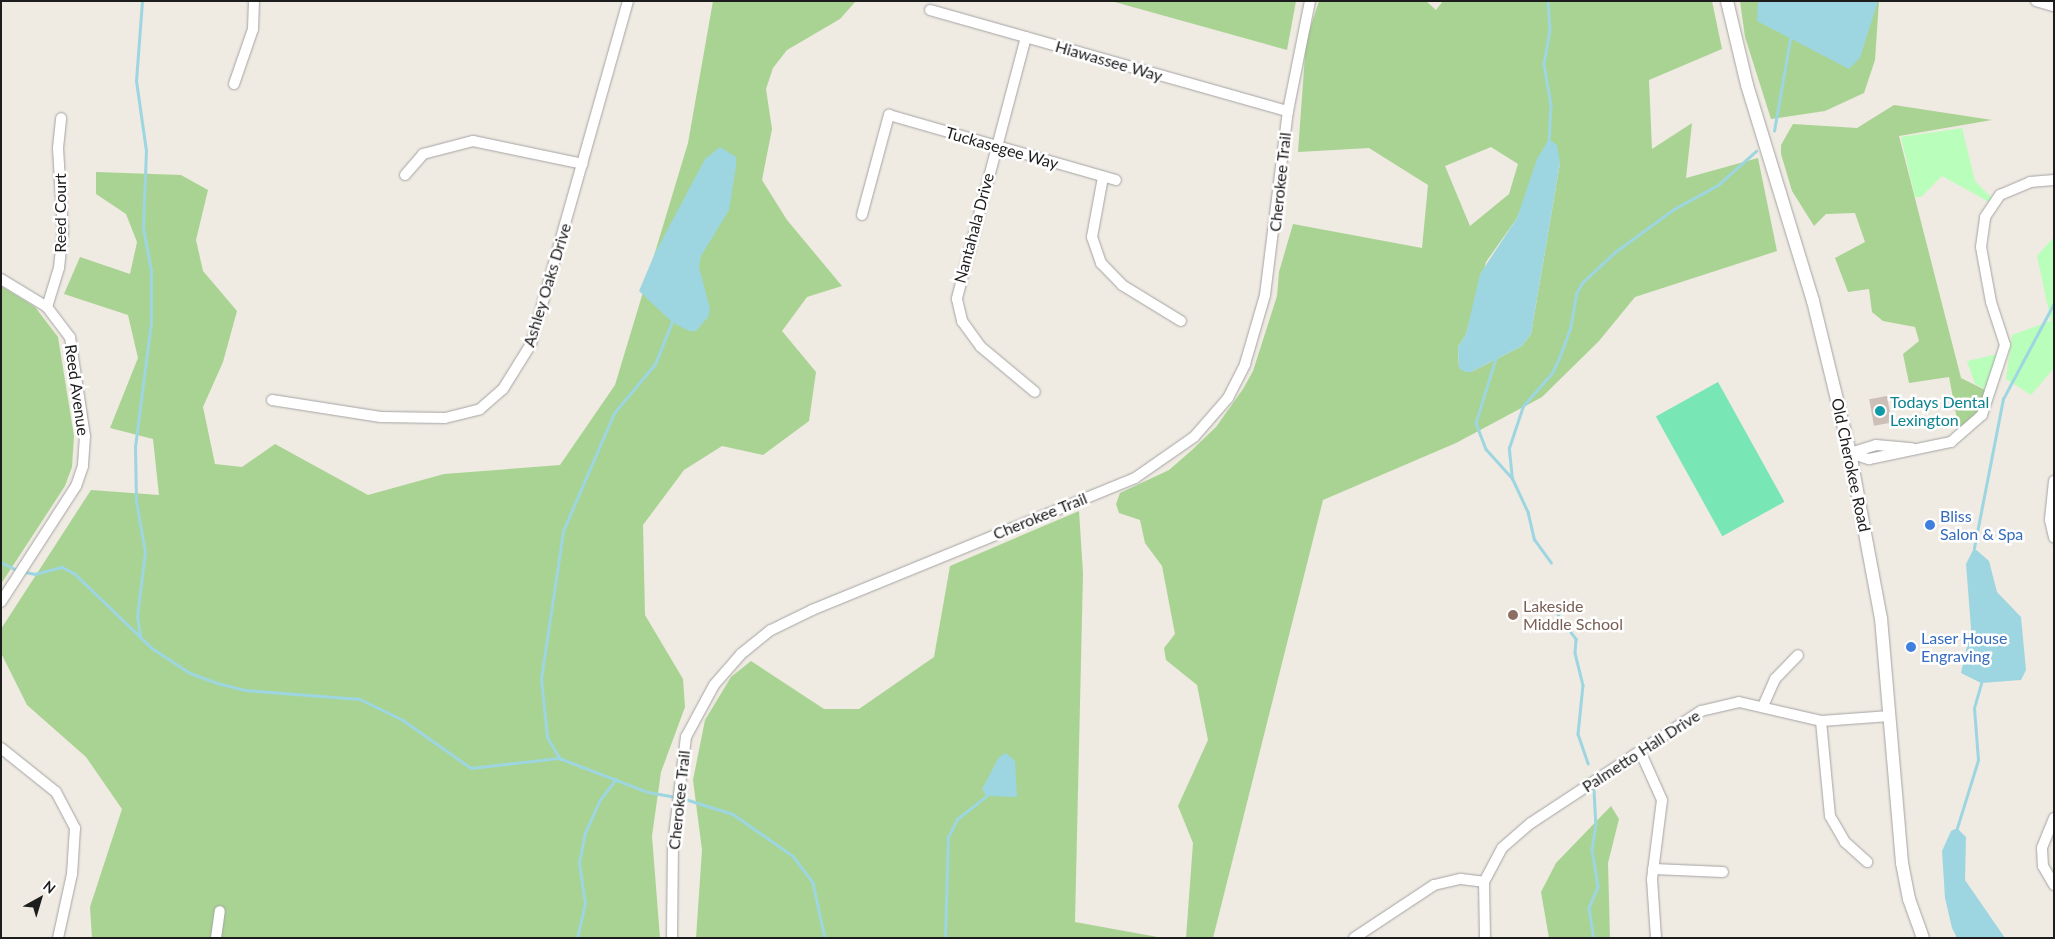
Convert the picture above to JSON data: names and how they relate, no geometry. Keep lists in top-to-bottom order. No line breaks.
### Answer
{"streets":{"street":["Hiawassee Way","Tuckasegee Way","Cherokee Trail","Reed Court","Nantahala Drive","Ashley Oaks Drive","Reed Avenue","Old Cherokee Road","Palmetto Hall Drive"]},"crossings":[["Hiawassee Way","Cherokee Trail"],["Hiawassee Way","Nantahala Drive"],["Tuckasegee Way","Nantahala Drive"],["Reed Court","Reed Avenue"],["Old Cherokee Road","Palmetto Hall Drive"]],"places":["Todays Dental Lexington","Bliss Salon & Spa","Lakeside Middle School","Laser House Engraving"],"north":"top right"}
